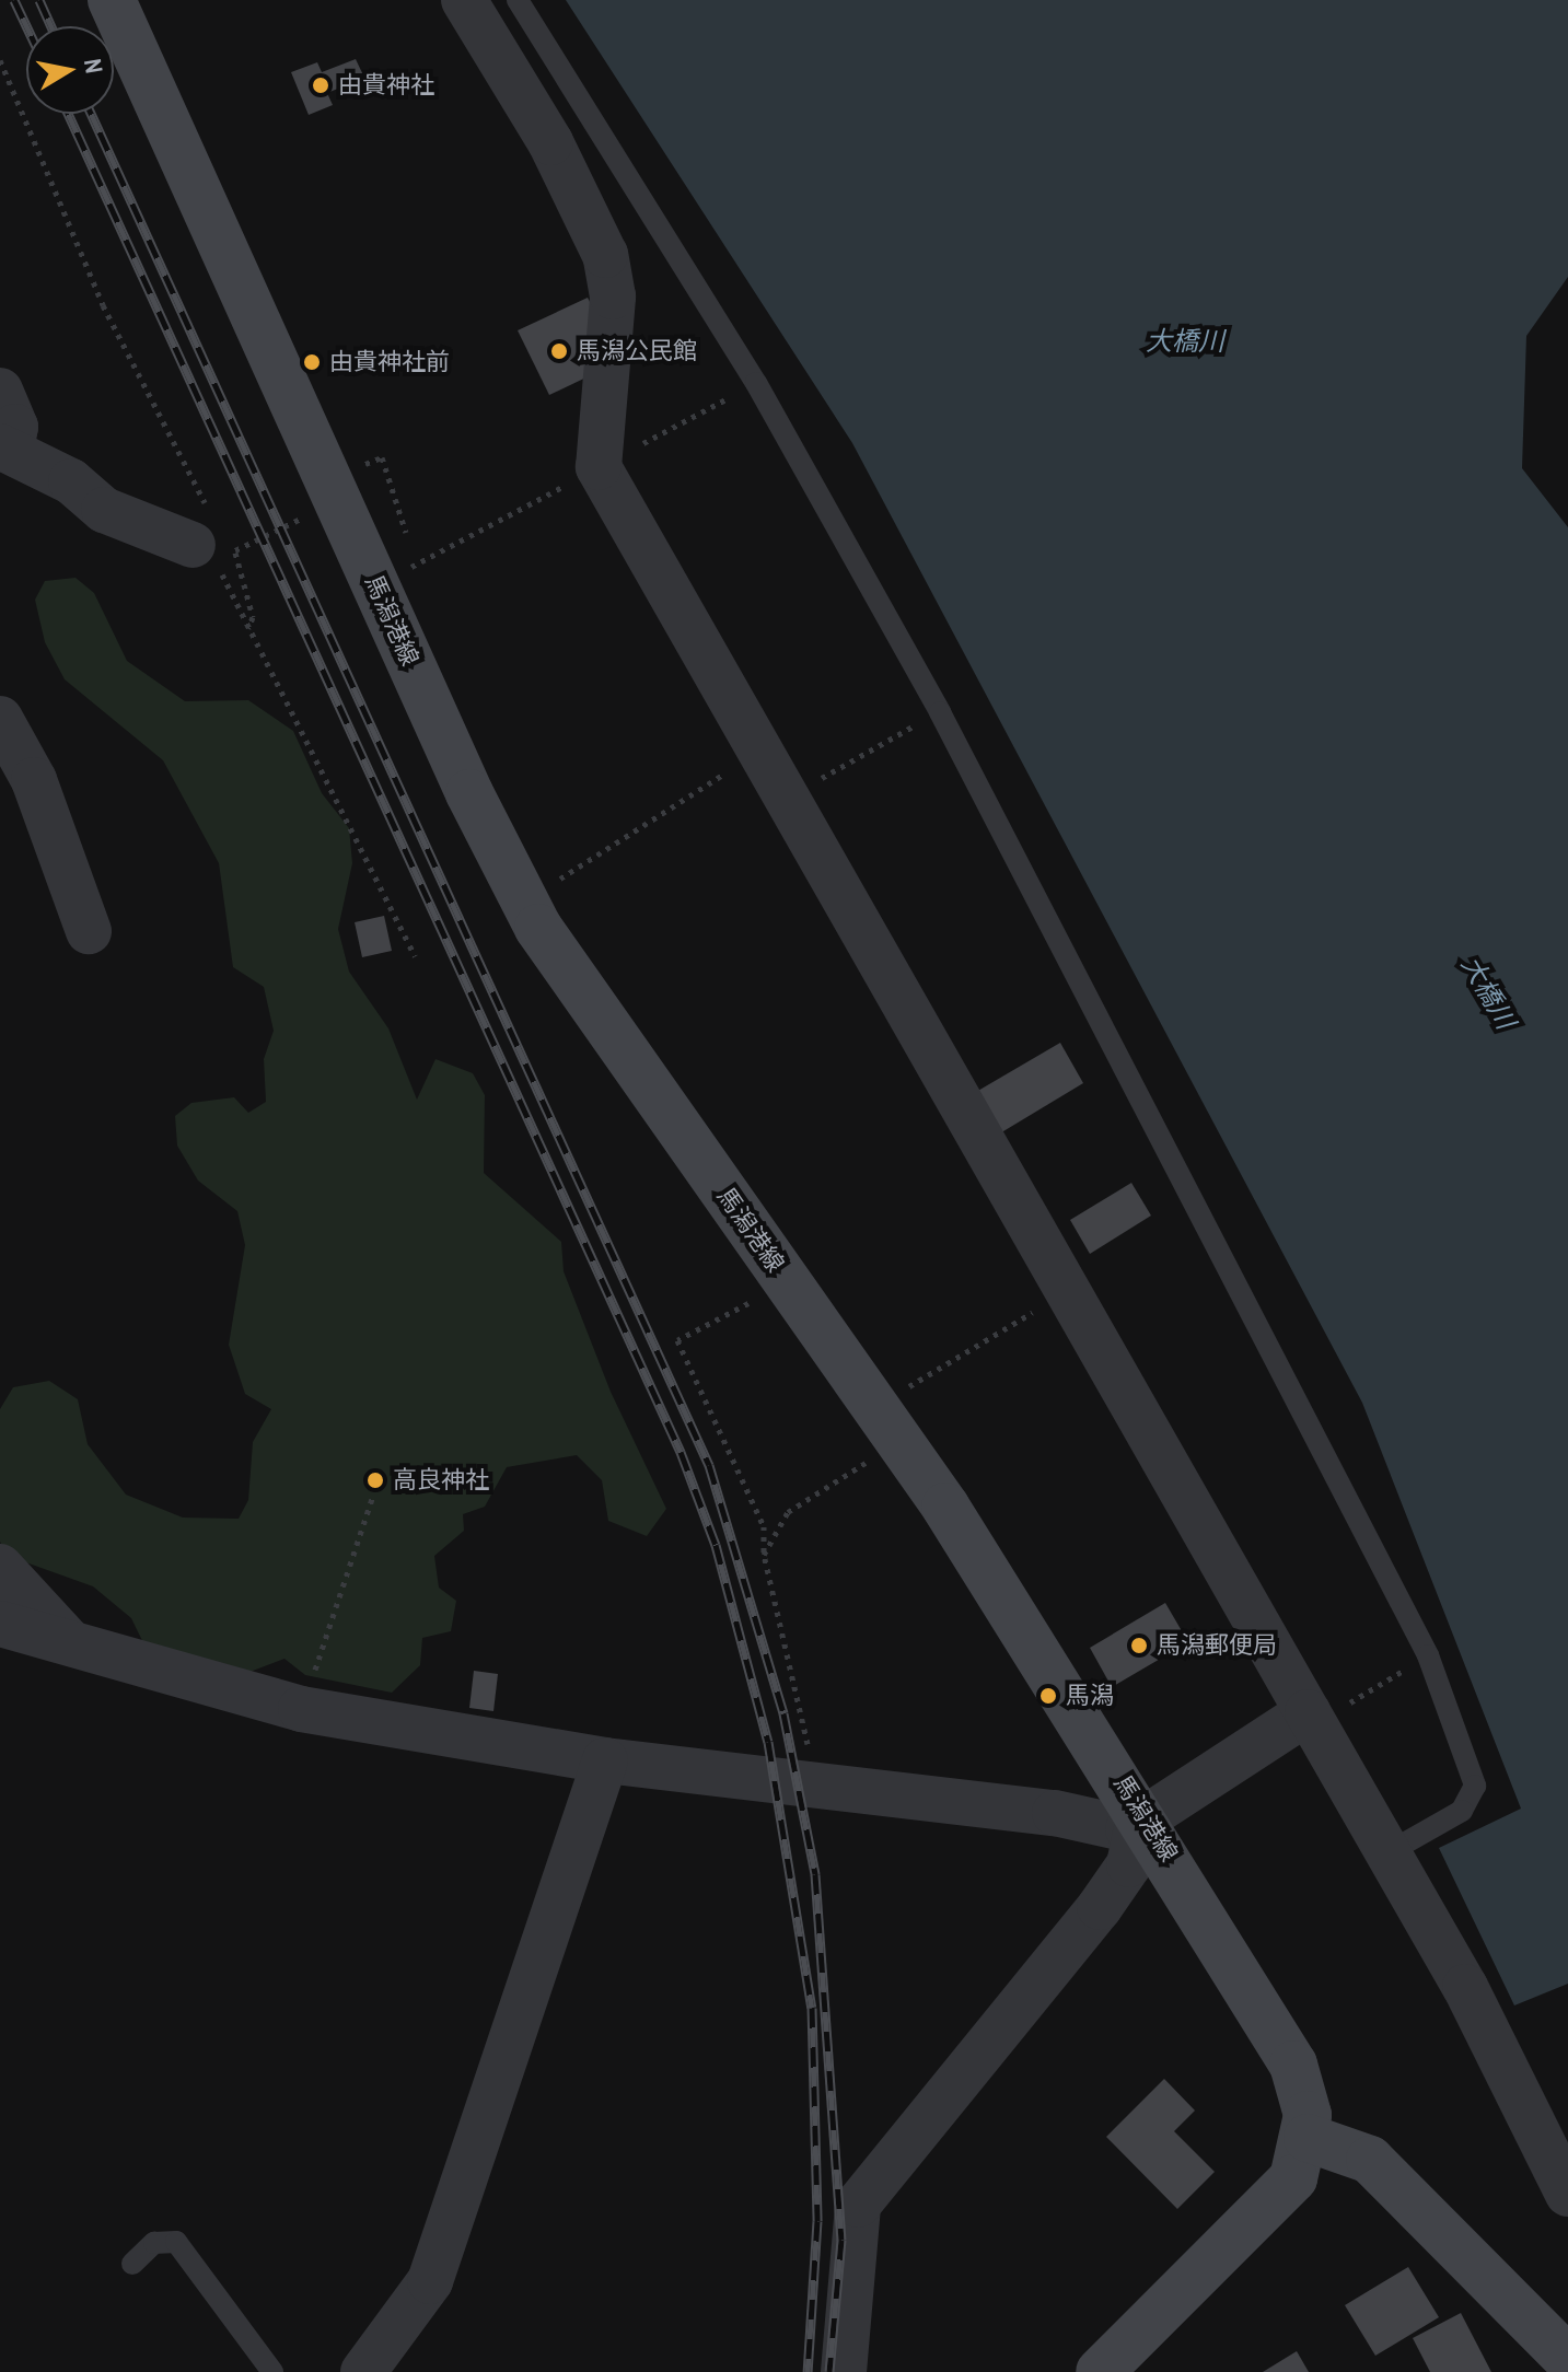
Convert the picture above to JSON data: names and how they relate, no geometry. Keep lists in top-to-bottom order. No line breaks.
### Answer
{"streets":{"main road":["馬潟港線"]},"water":["大橋川"],"places":["由貴神社","馬潟公民館","由貴神社前","高良神社","馬潟郵便局","馬潟"],"north":"right"}
